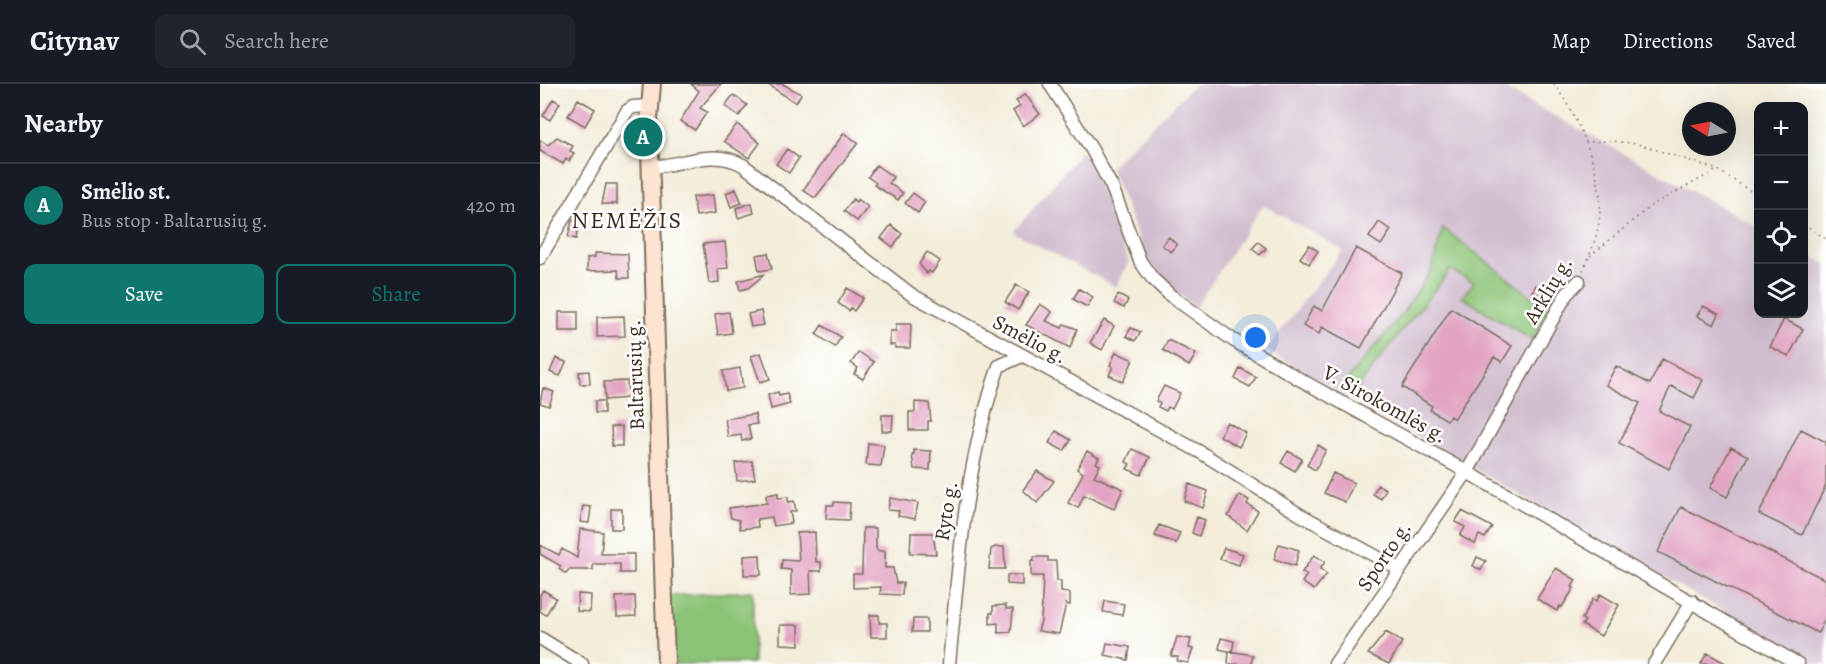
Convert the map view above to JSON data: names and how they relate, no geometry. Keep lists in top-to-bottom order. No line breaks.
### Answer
{"streets":{"main road":["Baltarusių g."],"street":["Arklių g.","Smėlio g.","V. Sirokomlės g.","Ryto g.","Sporto g."]},"crossings":[["Arklių g.","V. Sirokomlės g."],["Arklių g.","Sporto g."],["Smėlio g.","Baltarusių g."],["Smėlio g.","Ryto g."],["Smėlio g.","Sporto g."],["V. Sirokomlės g.","Sporto g."]],"districts":["NEMĖŽIS"],"north":"left","page":{"header":"Citynav","search":"Search here","nav":["Map","Directions","Saved"],"heading":"Nearby","map_buttons":["+","−"],"pins":"A","list":[{"mark":"A","name":"Smėlio st.","note":"Bus stop · Baltarusių g.","value":"420 m"}],"buttons":["Save","Share"]}}
